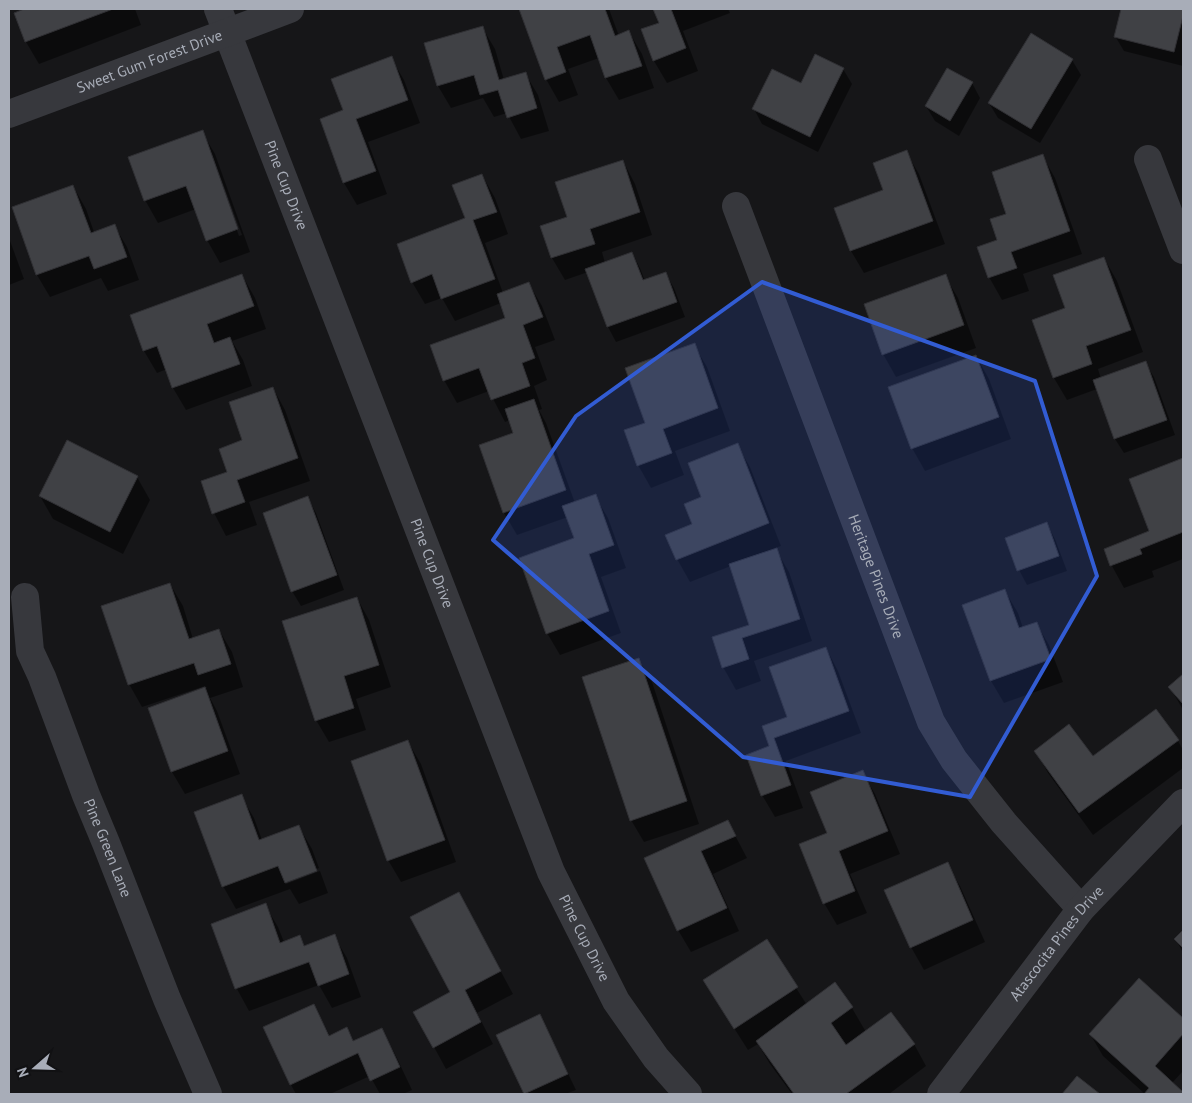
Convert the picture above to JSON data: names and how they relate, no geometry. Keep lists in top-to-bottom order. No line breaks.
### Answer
{"streets":{"street":["Sweet Gum Forest Drive","Pine Cup Drive","Heritage Pines Drive","Pine Green Lane","Atascocita Pines Drive"]},"crossings":[["Sweet Gum Forest Drive","Pine Cup Drive"],["Heritage Pines Drive","Atascocita Pines Drive"]],"north":"left"}
